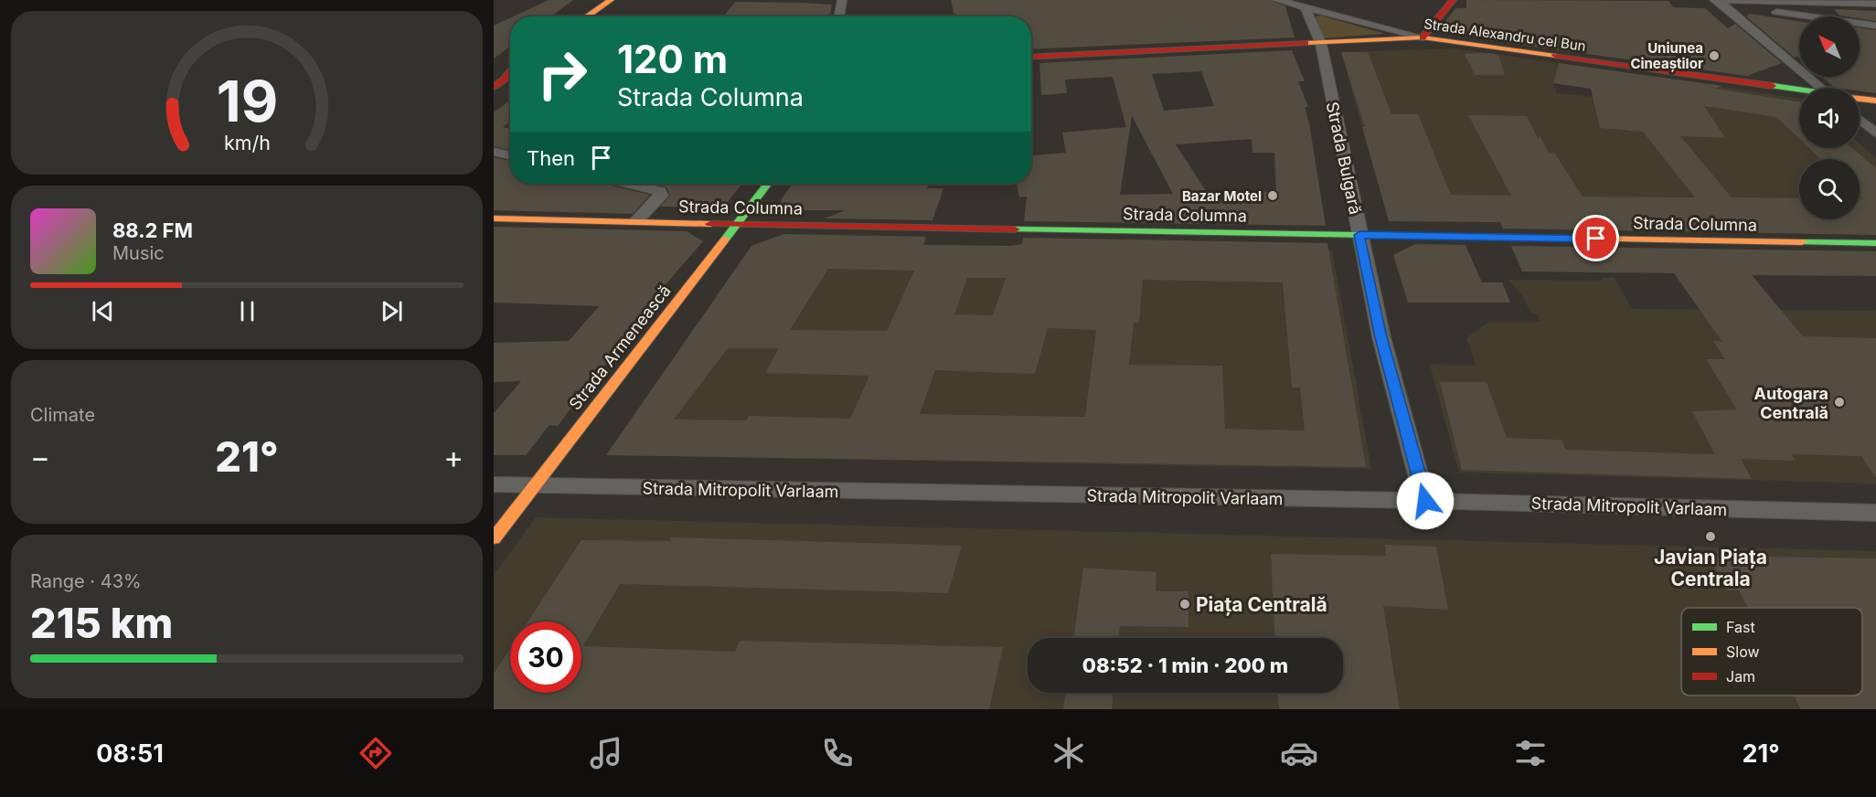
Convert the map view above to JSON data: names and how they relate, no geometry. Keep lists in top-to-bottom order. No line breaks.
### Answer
{"streets":{"main road":["Strada Alexandru cel Bun","Strada Columna","Strada Armenească"],"street":["Strada Bulgară","Strada Mitropolit Varlaam"]},"crossings":[["Strada Alexandru cel Bun","Strada Bulgară"],["Strada Bulgară","Strada Columna"],["Strada Bulgară","Strada Mitropolit Varlaam"],["Strada Columna","Strada Armenească"],["Strada Armenească","Strada Mitropolit Varlaam"]],"places":["Uniunea Cineaștilor","Bazar Motel","Autogara Centrală","Javian Piața Centrala","Piața Centrală"],"legend":["Fast","Slow","Jam"],"north":"top left","page":{"turn":["120 m","Strada Columna"],"then":"Then","song":["88.2 FM","Music"],"tile":["Climate",["Range · 43%","215 km"]],"heat":["−","21°","+"],"limit":"30","trip":"08:52 · 1 min · 200 m","tabs":["08:51","21°"],"gauge":["19","km/h"]}}
